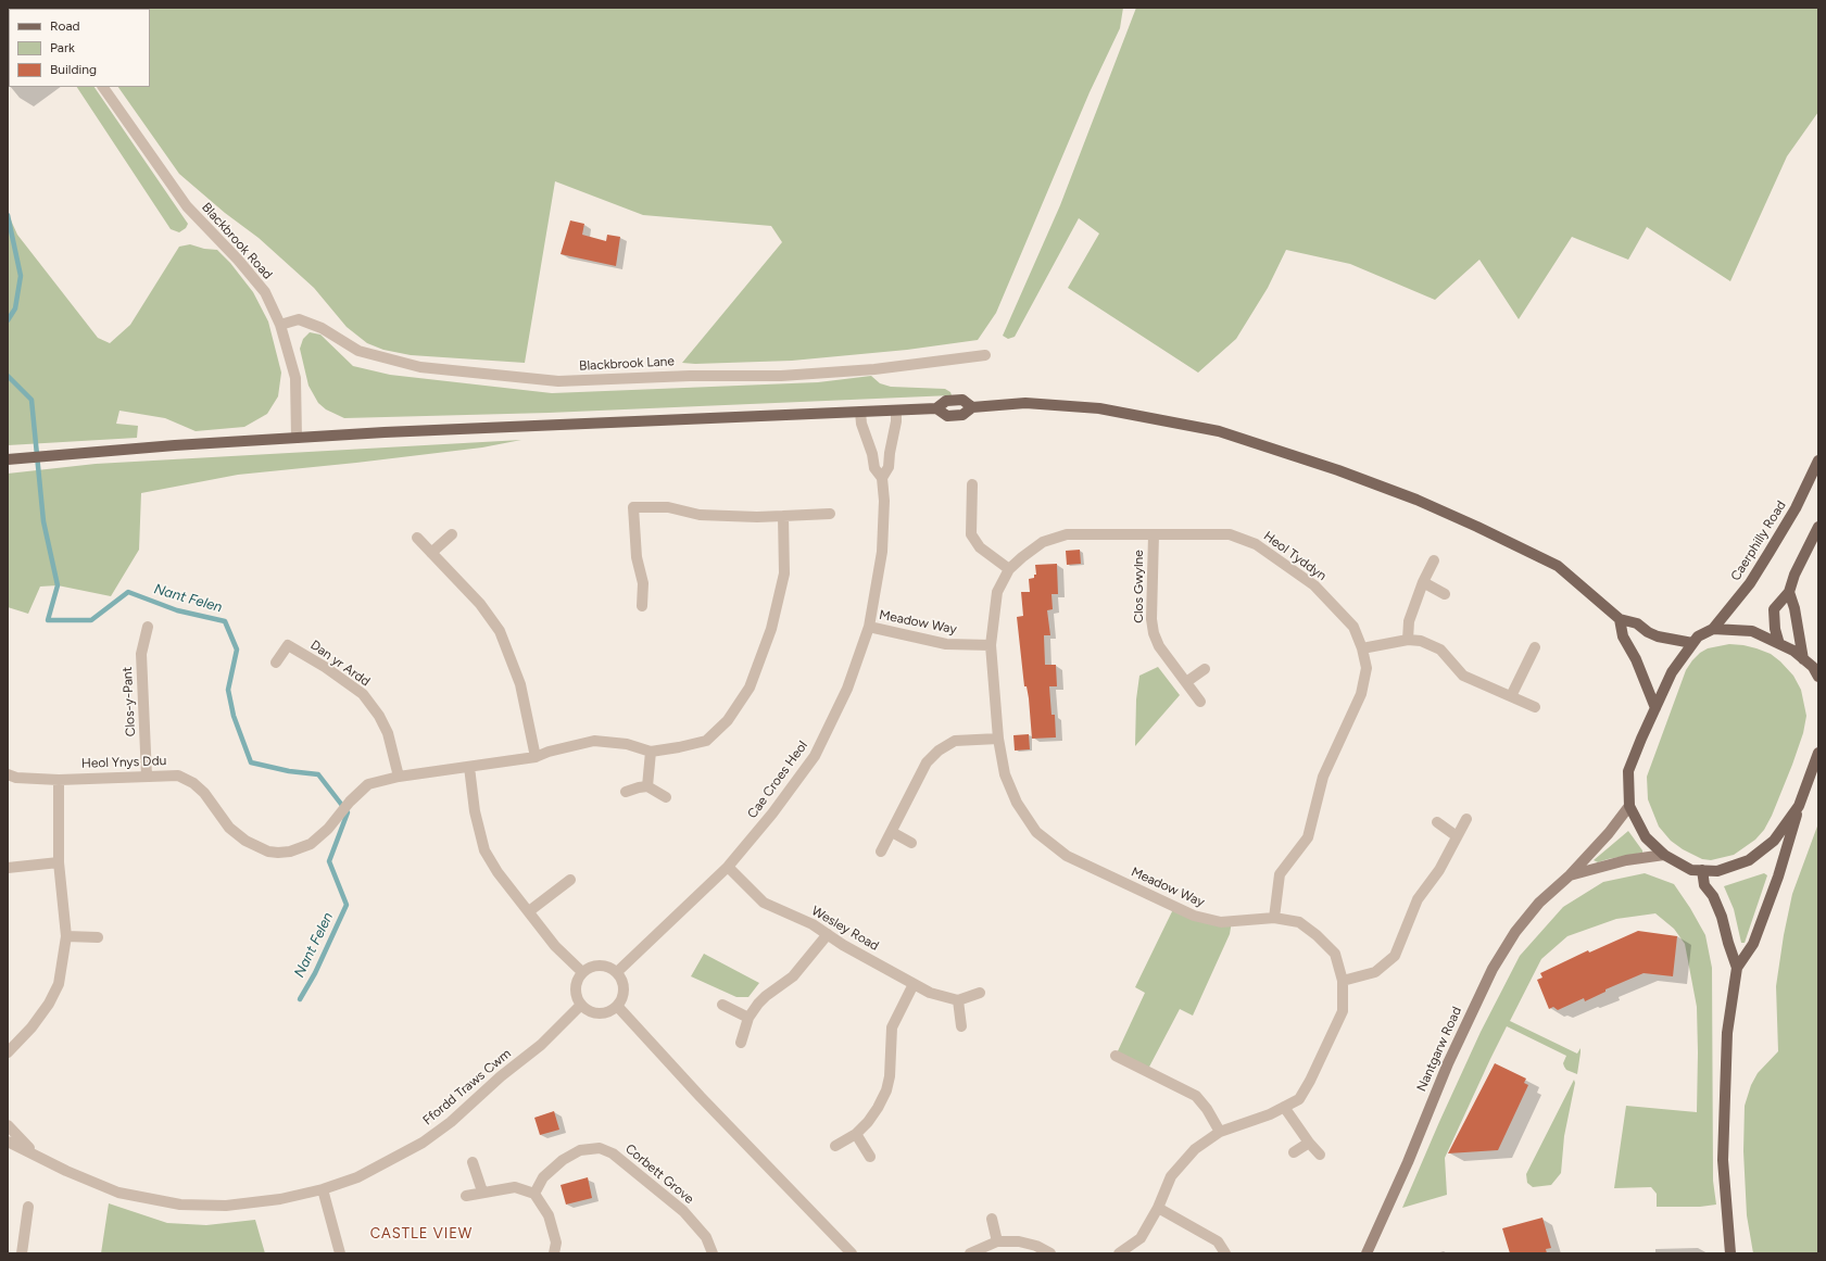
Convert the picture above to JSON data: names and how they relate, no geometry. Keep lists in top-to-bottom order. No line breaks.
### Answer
{"streets":{"main road":["Caerphilly Road","Nantgarw Road"],"street":["Blackbrook Road","Blackbrook Lane","Heol Tyddyn","Clos Gwylne","Meadow Way","Dan yr Ardd","Clos-y-Pant","Heol Ynys Ddu","Cae Croes Heol","Wesley Road","Ffordd Traws Cwm","Corbett Grove"]},"crossings":[["Blackbrook Road","Blackbrook Lane"],["Heol Tyddyn","Clos Gwylne"],["Heol Tyddyn","Meadow Way"],["Meadow Way","Cae Croes Heol"],["Dan yr Ardd","Heol Ynys Ddu"],["Clos-y-Pant","Heol Ynys Ddu"],["Cae Croes Heol","Wesley Road"],["Cae Croes Heol","Ffordd Traws Cwm"]],"districts":["CASTLE VIEW"],"water":["Nant Felen"],"legend":["Road","Park","Building"]}
